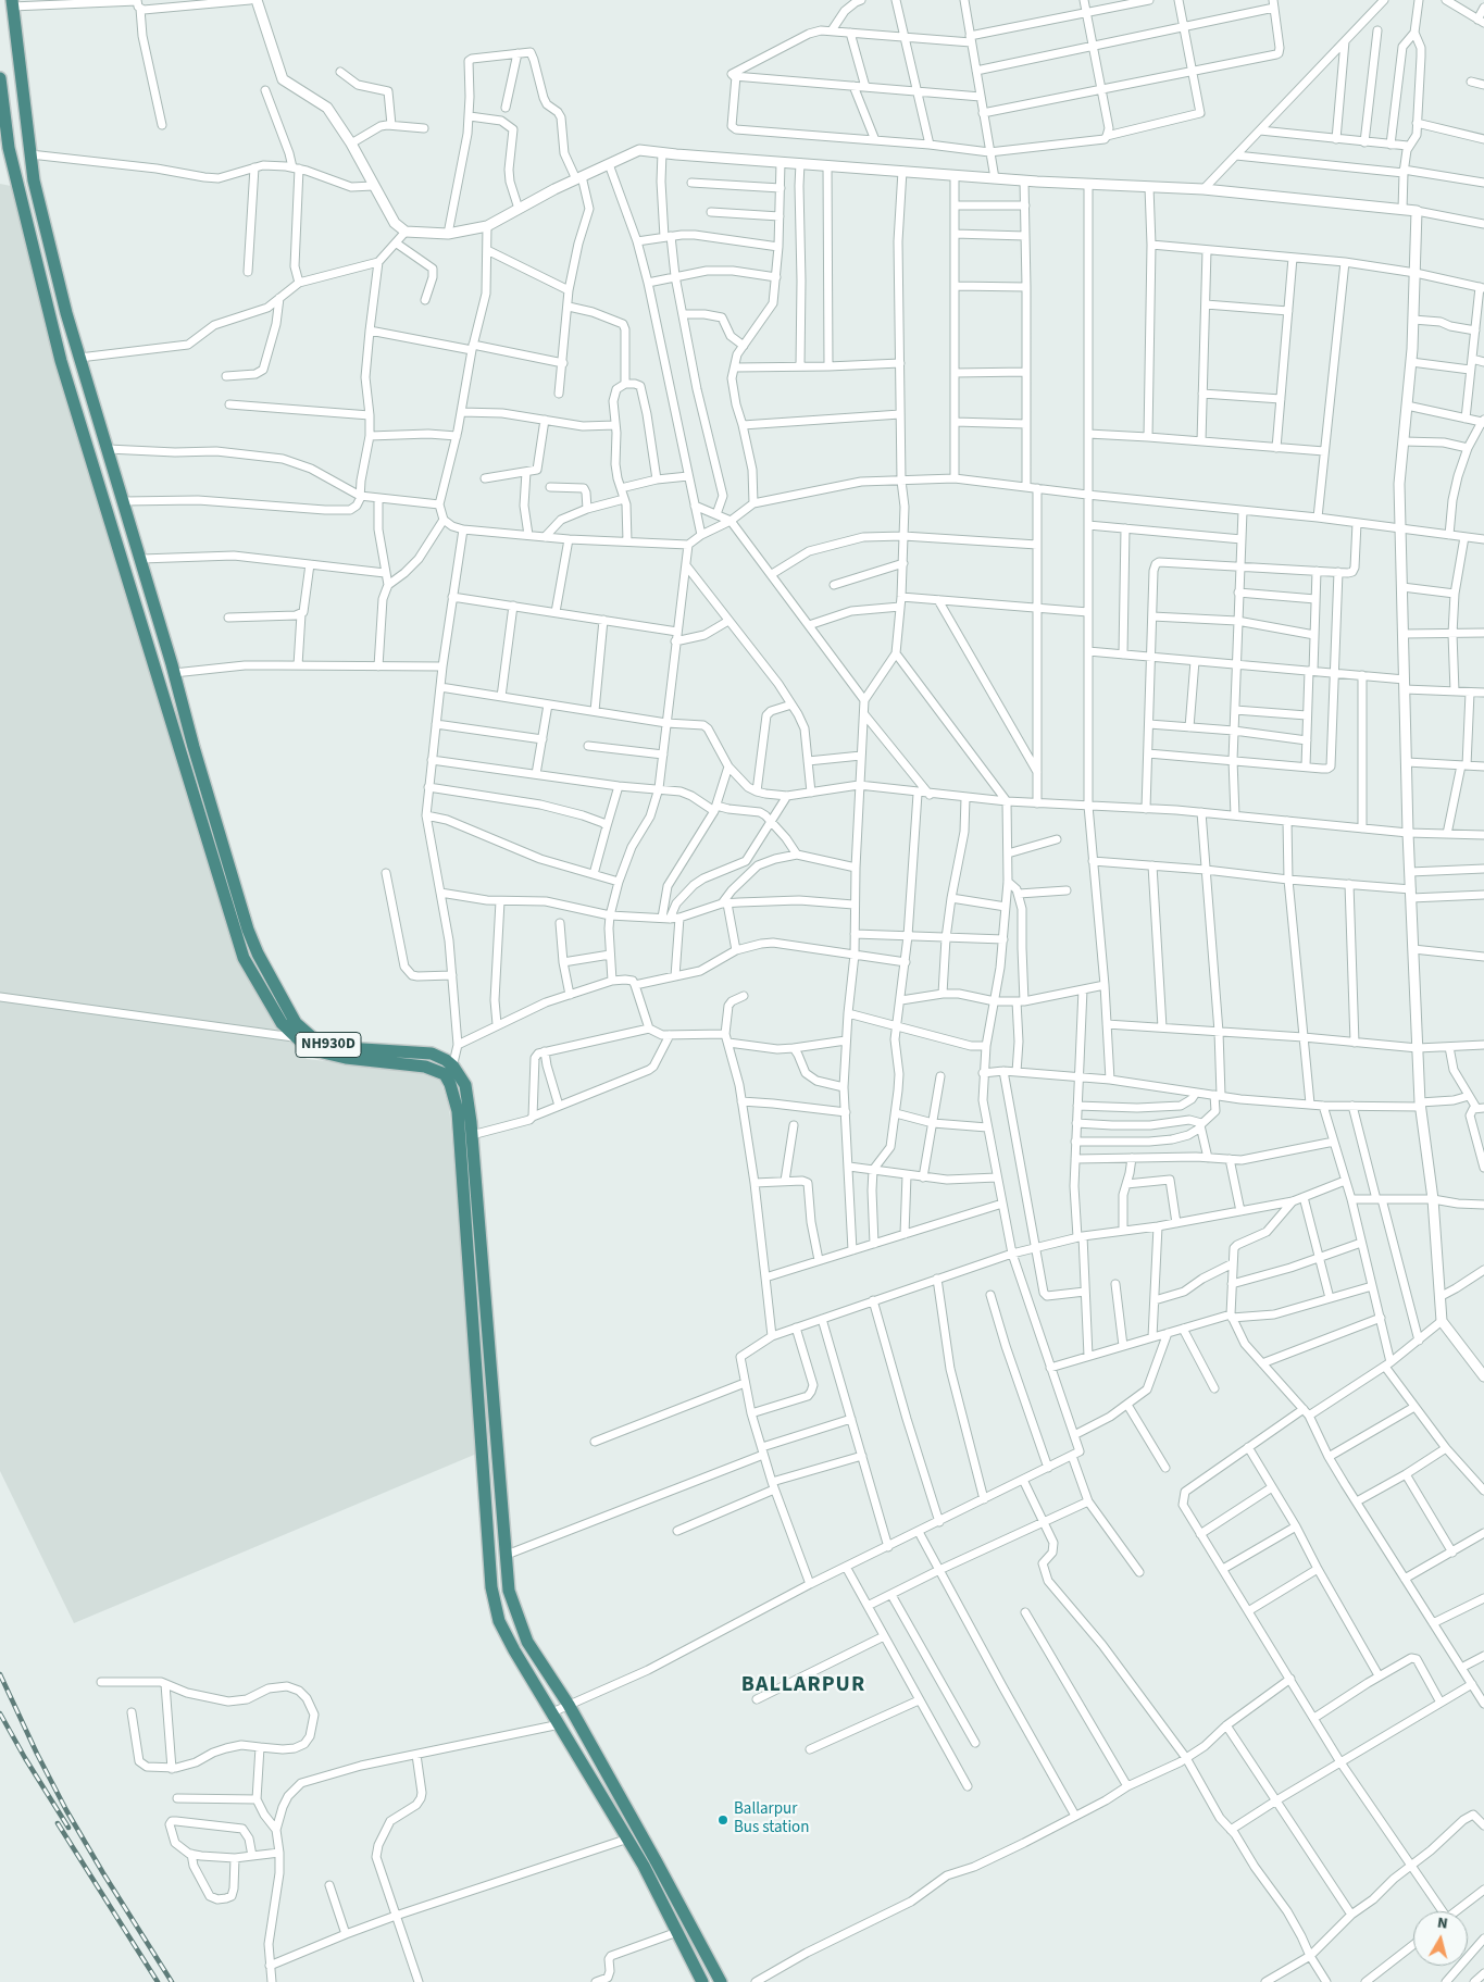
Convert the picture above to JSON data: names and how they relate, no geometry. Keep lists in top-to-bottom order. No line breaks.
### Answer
{"streets":{"highway":["NH930D"]},"districts":["BALLARPUR"],"places":["Ballarpur Bus station"],"north":"top"}
